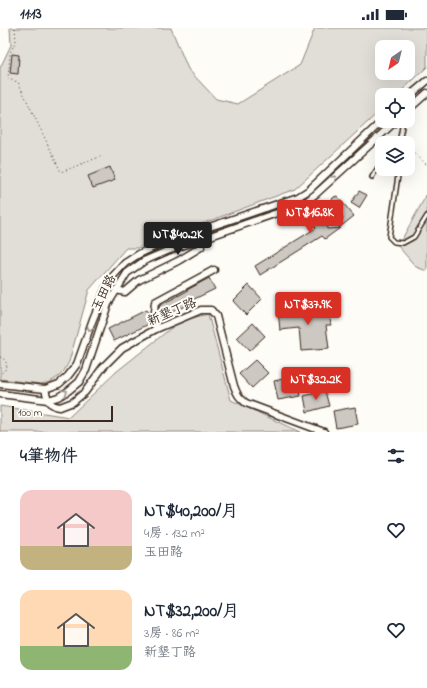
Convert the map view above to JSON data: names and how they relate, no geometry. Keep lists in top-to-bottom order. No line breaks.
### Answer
{"streets":{"street":["玉田路","新墾丁路"]},"crossings":[["玉田路","新墾丁路"]],"scale_bar":"100 m","north":"bottom left","page":{"status":"11:13","price":["NT$16.8K","NT$40.2K","NT$37.9K","NT$32.2K"],"scale":"100 m","heading":"4筆物件","list":[{"name":"NT$40,200/月","note":"4房 · 132 m² · 玉田路"},{"name":"NT$32,200/月","note":"3房 · 86 m² · 新墾丁路"}]}}
